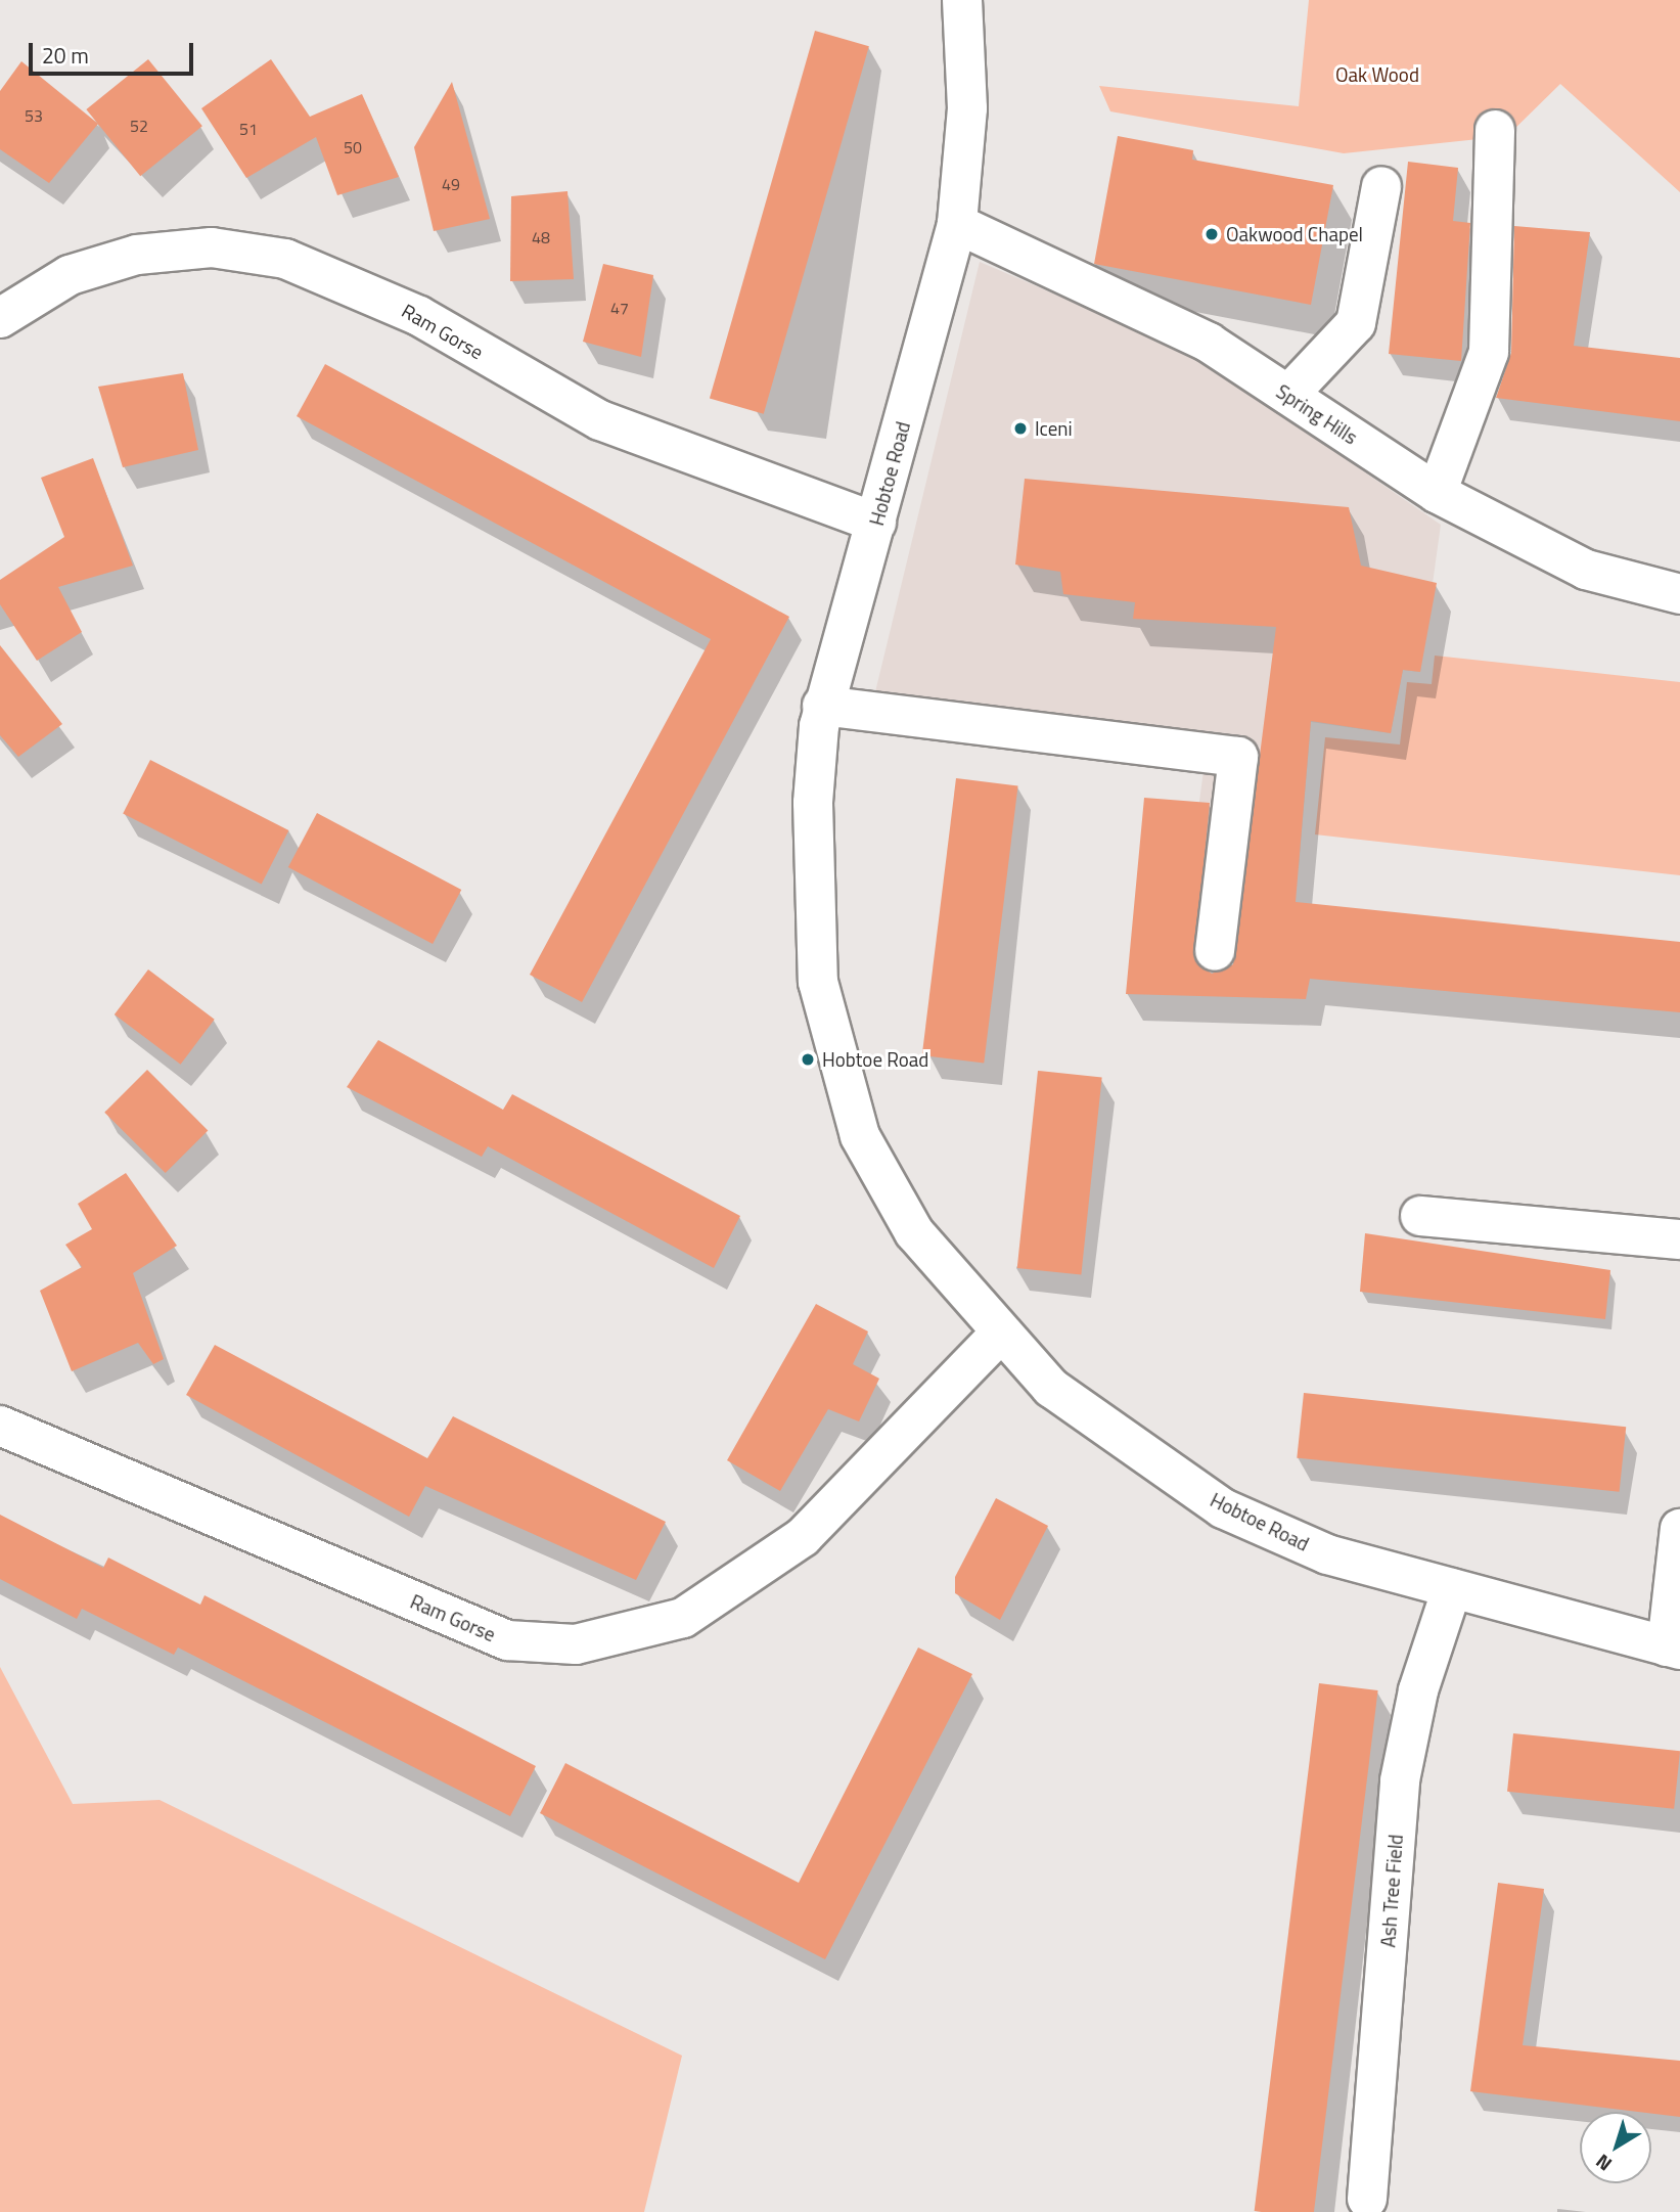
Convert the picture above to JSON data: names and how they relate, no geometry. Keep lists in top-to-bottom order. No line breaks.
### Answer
{"streets":{"street":["Ram Gorse","Spring Hills","Hobtoe Road","Ash Tree Field"]},"crossings":[["Ram Gorse","Hobtoe Road"],["Spring Hills","Hobtoe Road"],["Hobtoe Road","Ash Tree Field"]],"parks":["Oak Wood"],"places":["Oakwood Chapel","Iceni","Hobtoe Road"],"house_numbers":["53","52","51","50","49","48","47"],"scale_bar":"20 m","north":"bottom left"}
